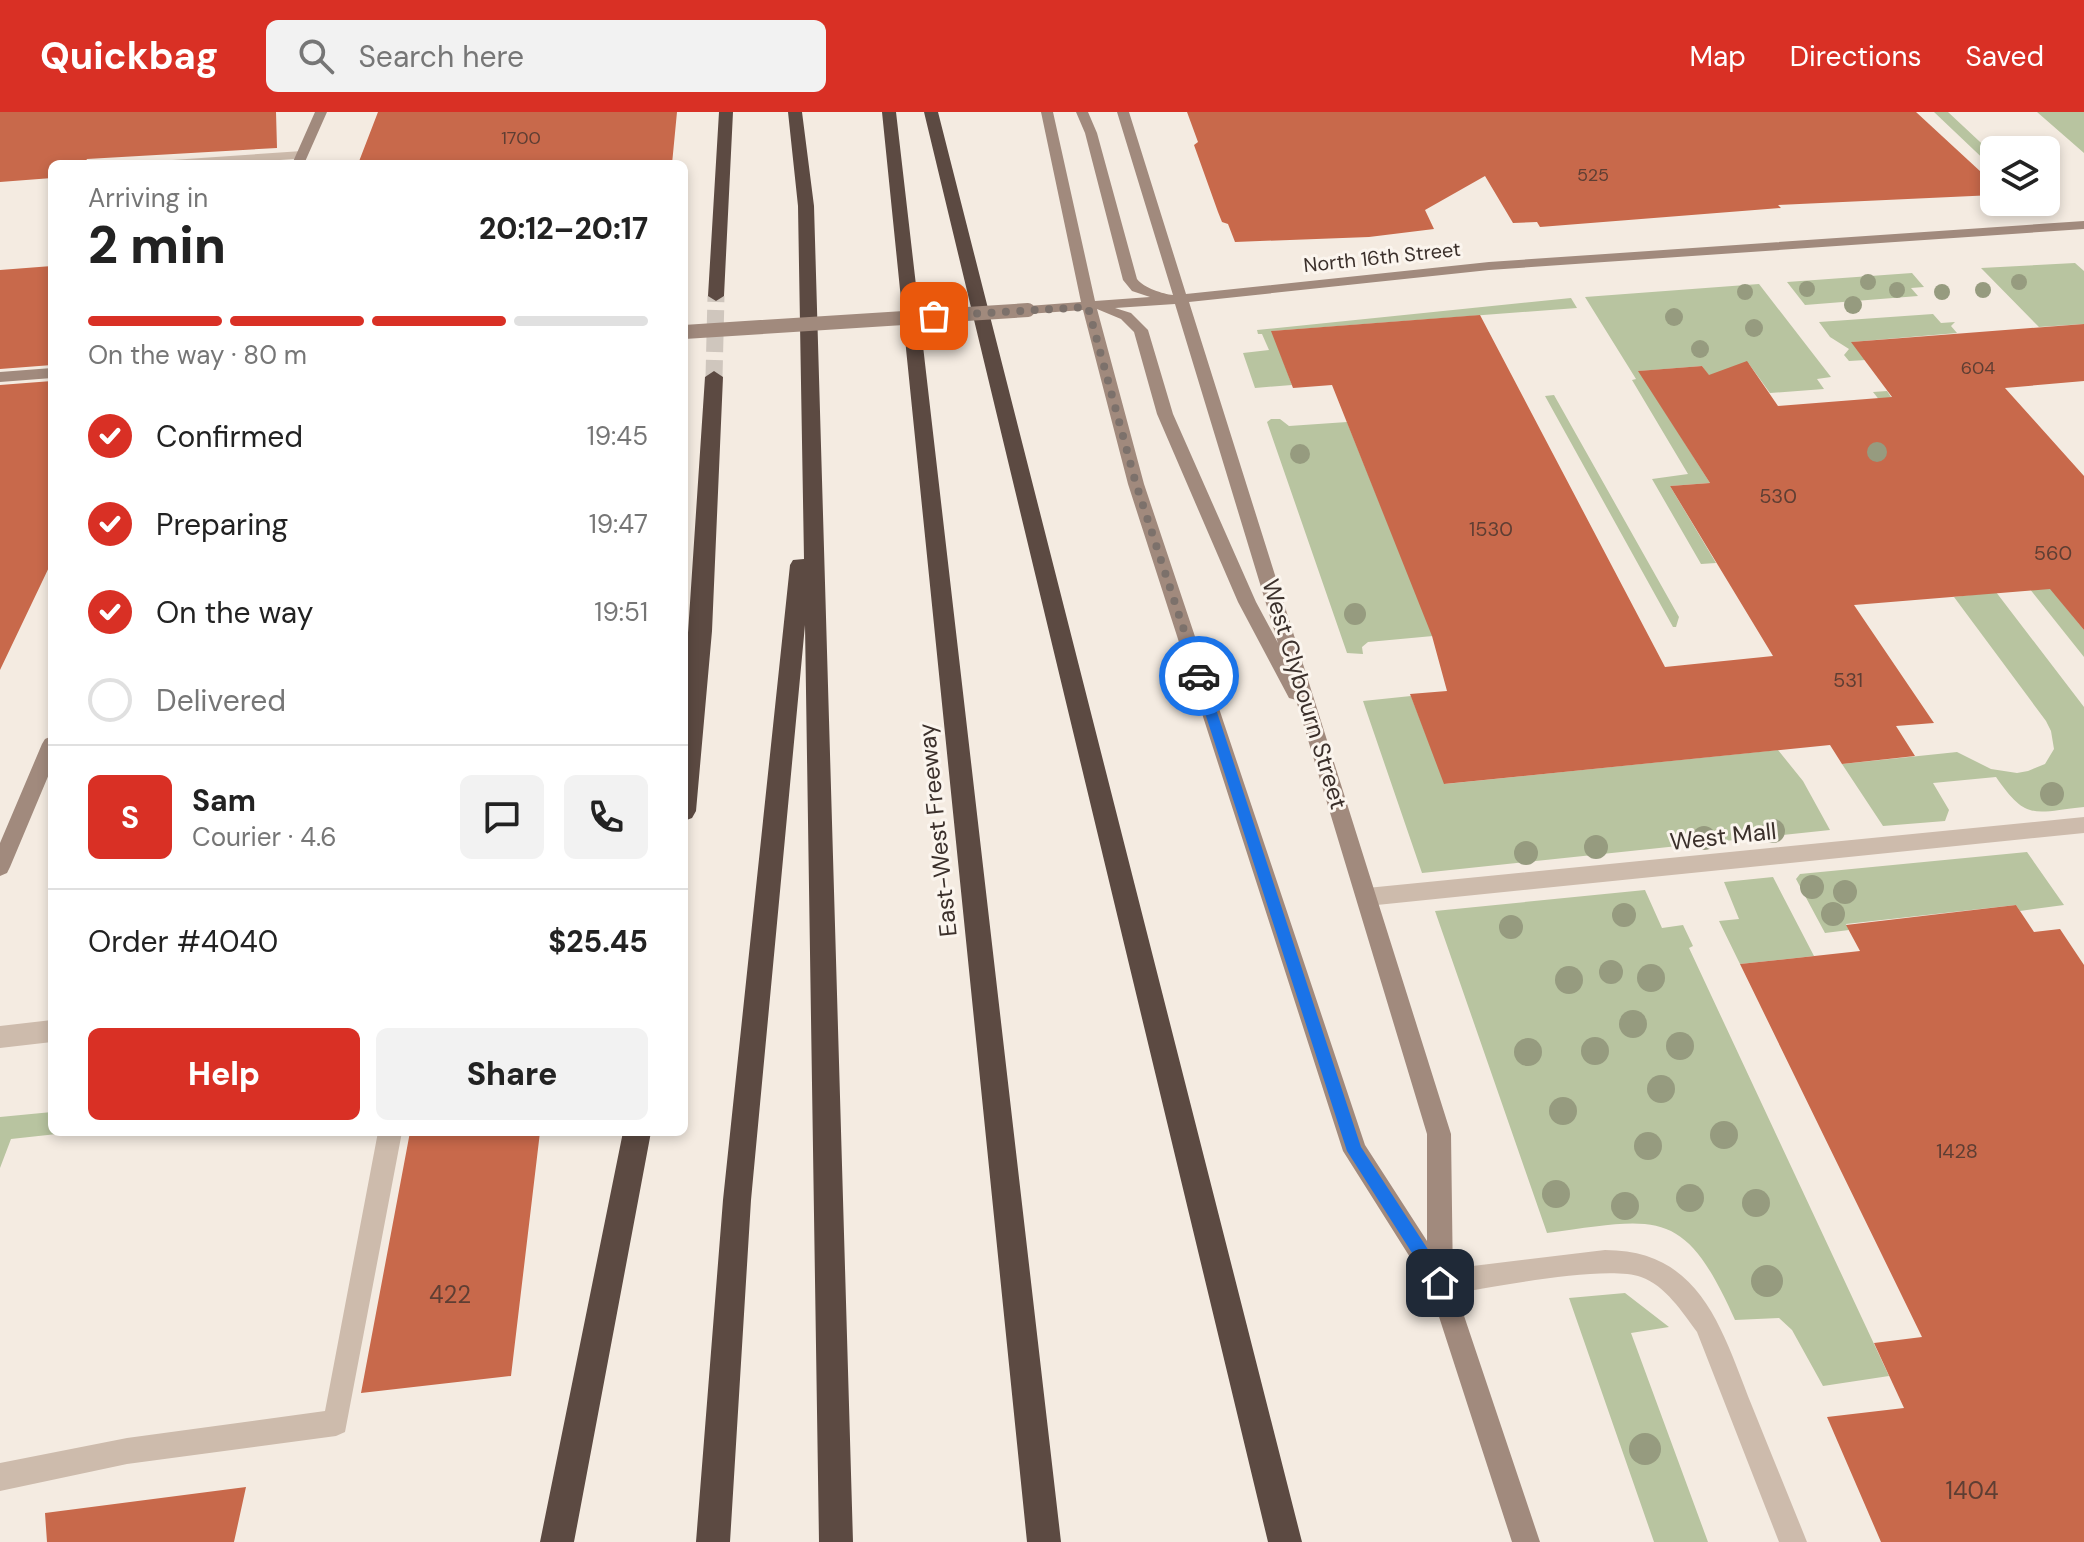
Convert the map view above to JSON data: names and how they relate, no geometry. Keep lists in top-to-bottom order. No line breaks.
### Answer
{"streets":{"highway":["East-West Freeway"],"street":["North 16th Street","West Clybourn Street","West Mall"]},"crossings":[["North 16th Street","West Clybourn Street"],["West Clybourn Street","West Mall"]],"house_numbers":["1700","525","604","530","1530","560","531","1428","422","1404"],"page":{"header":"Quickbag","search":"Search here","nav":["Map","Directions","Saved"],"heading":["2 min","Arriving in","20:12–20:17"],"panel":["Sam","Courier · 4.6","Order #4040","$25.45"],"bar":"On the way · 80 m","list":[["Confirmed","19:45"],["Preparing","19:47"],["On the way","19:51"],"Delivered"],"round":"S","buttons":["Help","Share"]}}
